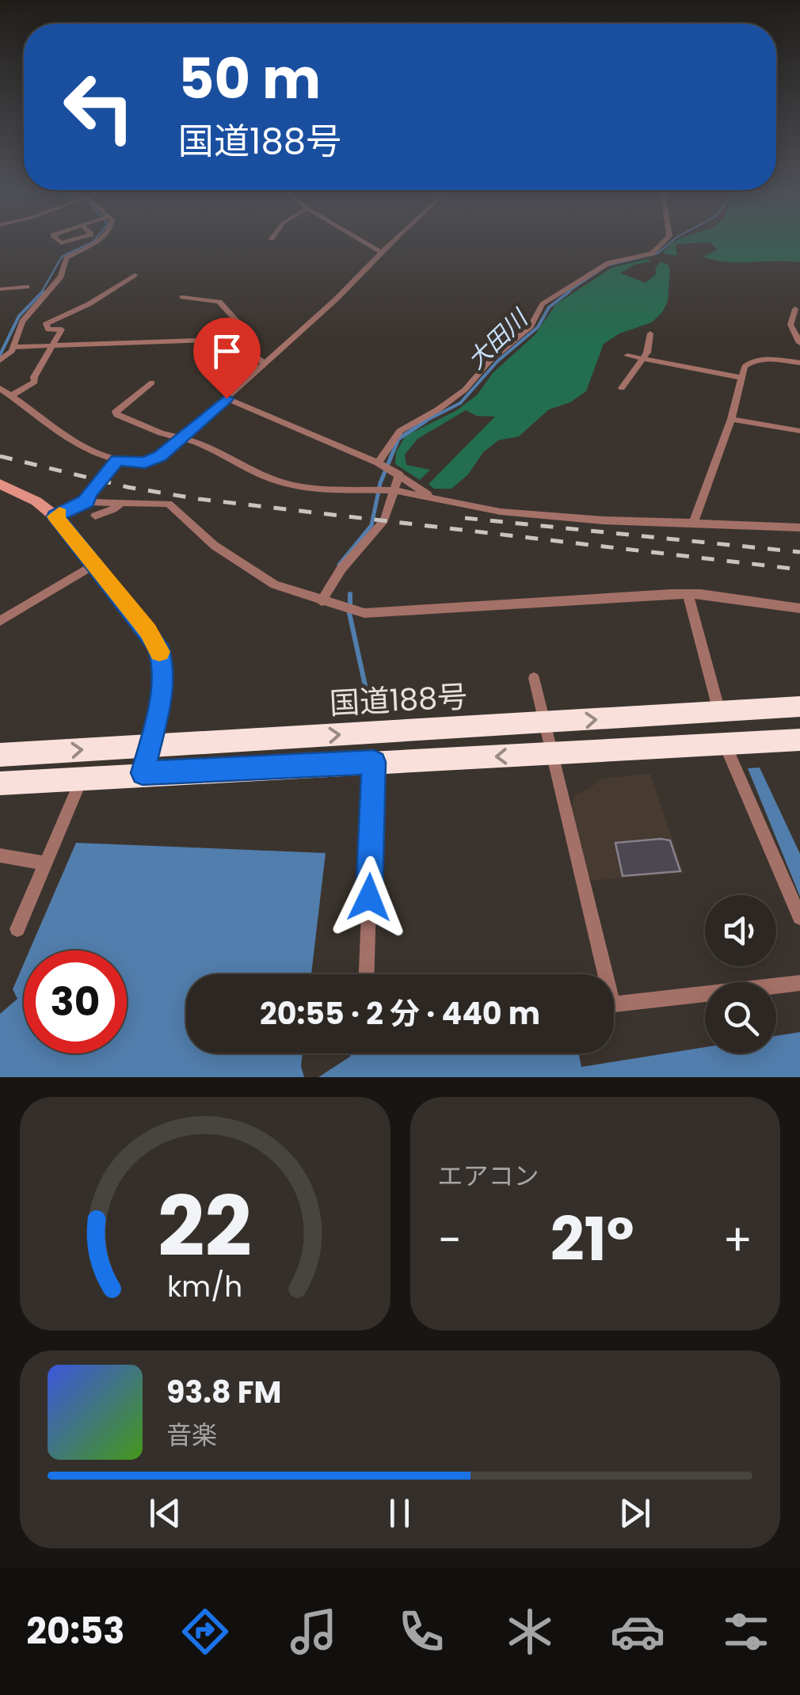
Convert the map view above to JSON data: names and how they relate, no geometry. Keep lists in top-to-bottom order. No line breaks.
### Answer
{"streets":{"highway":["国道188号"]},"water":["大田川"],"page":{"turn":["50 m","国道188号"],"limit":"30","trip":"20:55 · 2 分 · 440 m","tile":"エアコン","heat":["−","21°","+"],"song":["93.8 FM","音楽"],"tabs":"20:53","gauge":["22","km/h"]}}
